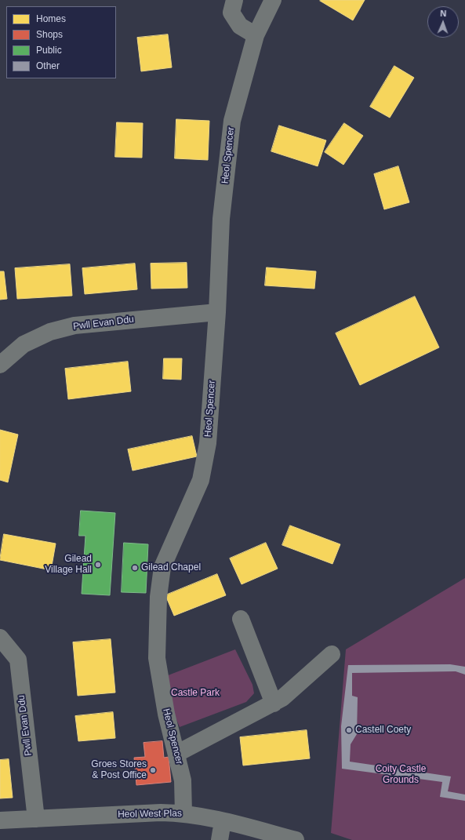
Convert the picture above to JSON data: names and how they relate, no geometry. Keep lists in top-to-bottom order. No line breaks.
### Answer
{"streets":{"street":["Heol Spencer","Pwll Evan Ddu","Heol West Plas"]},"crossings":[["Heol Spencer","Pwll Evan Ddu"],["Heol Spencer","Heol West Plas"],["Pwll Evan Ddu","Heol West Plas"]],"parks":["Castle Park","Coity Castle Grounds"],"places":["Gilead Village Hall","Gilead Chapel","Castell Coety","Groes Stores & Post Office"],"legend":["Homes","Shops","Public","Other"],"north":"top"}
